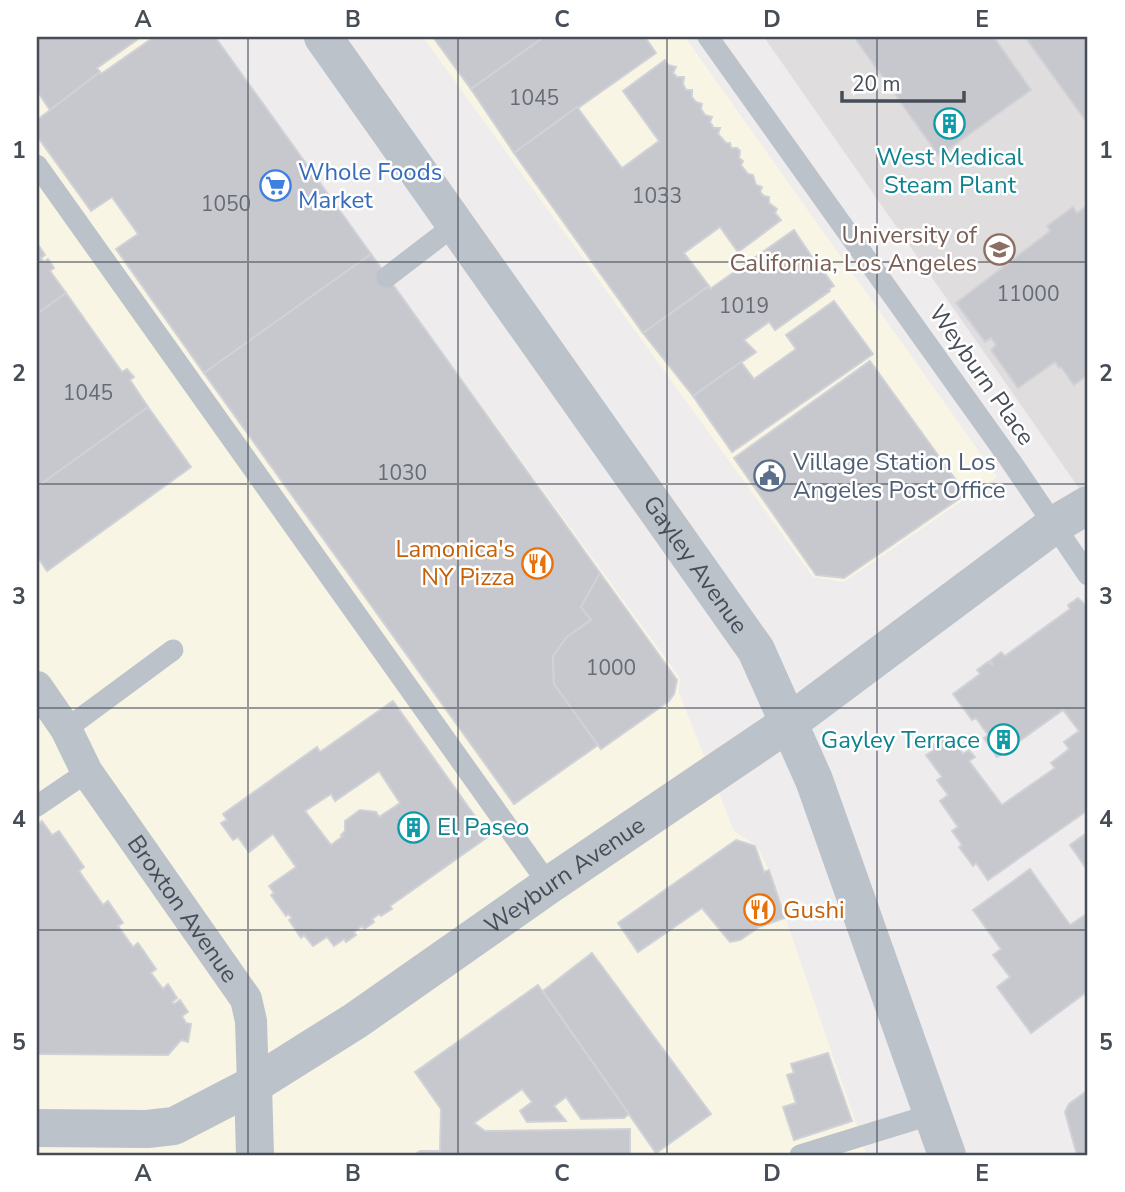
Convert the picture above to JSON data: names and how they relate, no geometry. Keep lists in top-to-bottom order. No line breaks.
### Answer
{"streets":{"street":["Gayley Avenue","Weyburn Avenue","Broxton Avenue"],"lane":["Weyburn Place"]},"crossings":[["Weyburn Place","Weyburn Avenue"],["Gayley Avenue","Weyburn Avenue"],["Weyburn Avenue","Broxton Avenue"]],"places":{"building":["West Medical Steam Plant","Gayley Terrace","El Paseo"],"supermarket":["Whole Foods Market"],"school or university":["University of California, Los Angeles"],"public building":["Village Station Los Angeles Post Office"],"restaurant":["Lamonica's NY Pizza","Gushi"]},"house_numbers":["1045","1033","1050","11000","1019","1045","1030","1000"],"scale_bar":"20 m","grid":{"columns":["A","B","C","D","E"],"rows":["1","2","3","4","5"]}}
